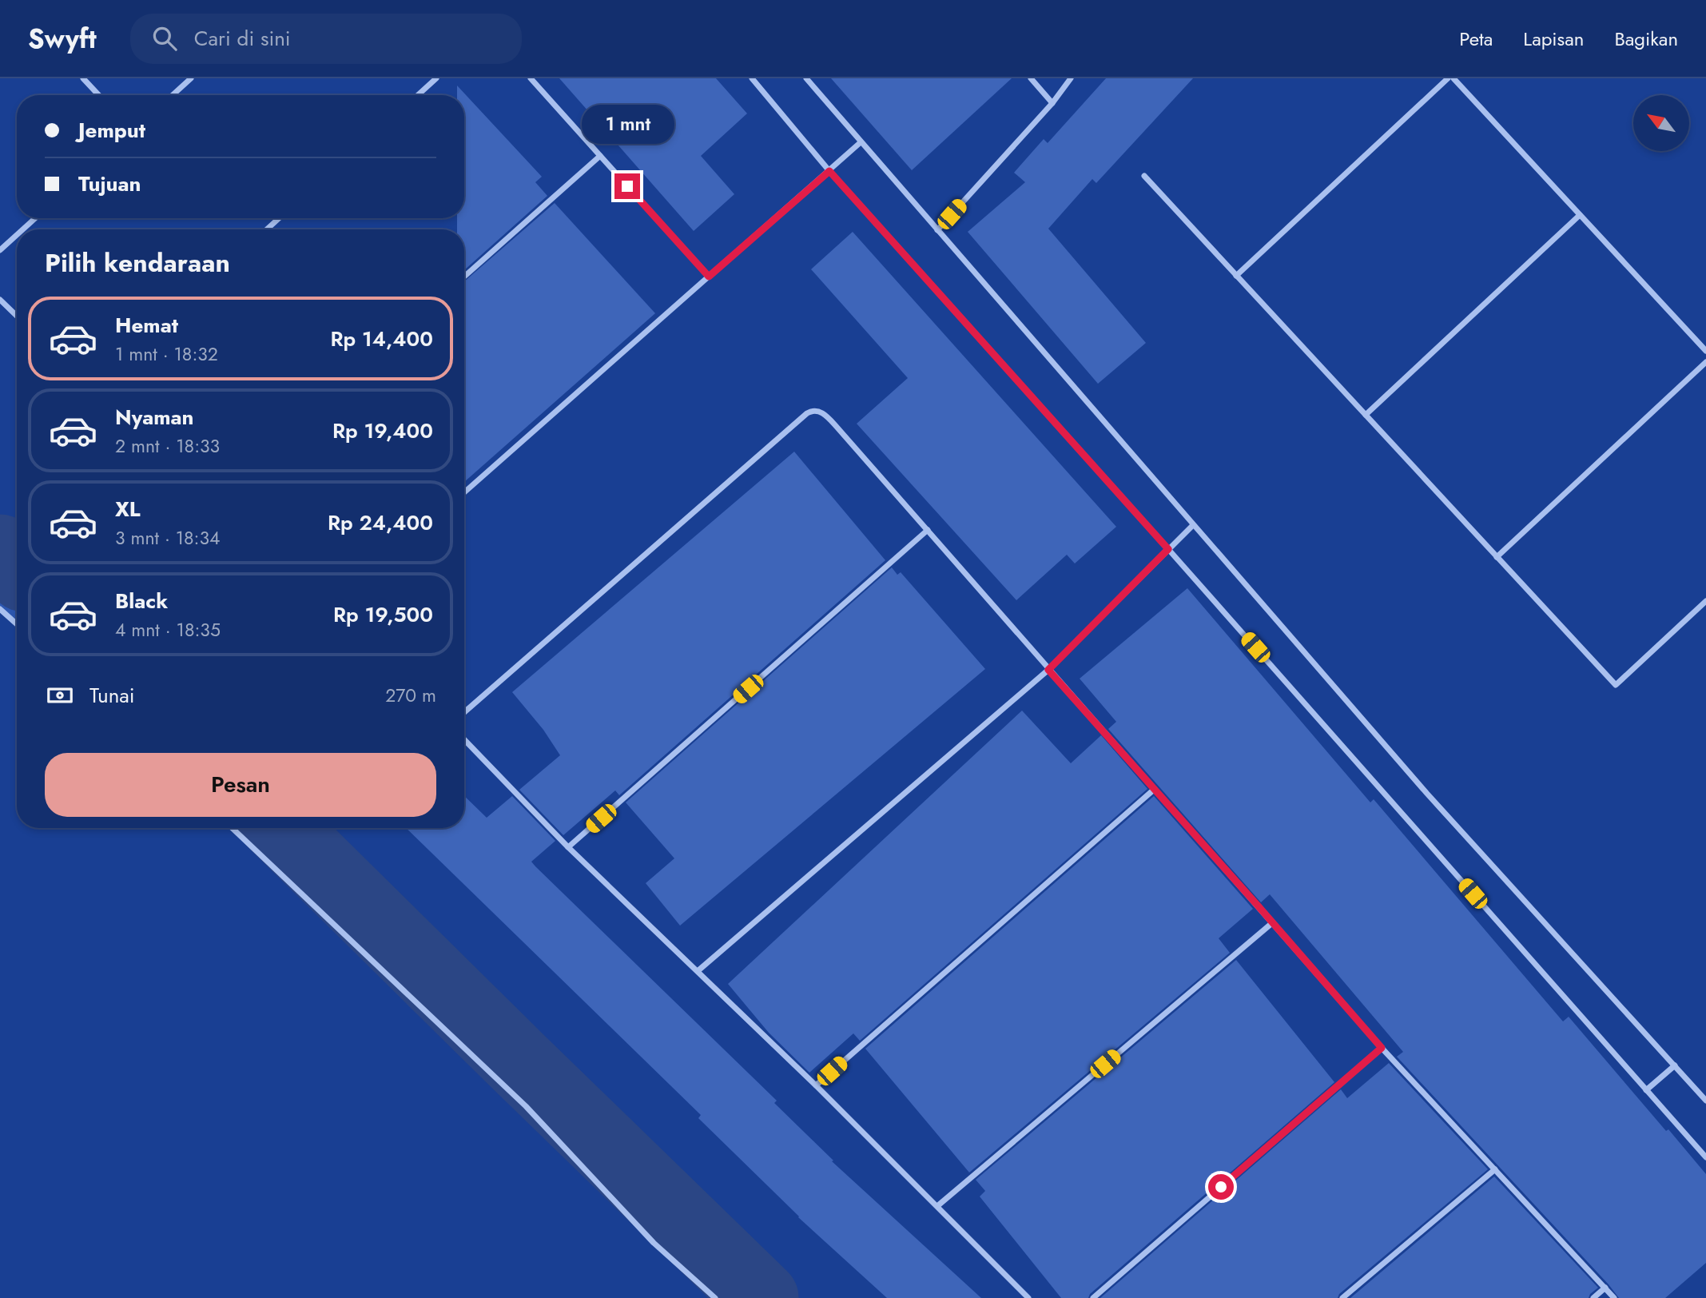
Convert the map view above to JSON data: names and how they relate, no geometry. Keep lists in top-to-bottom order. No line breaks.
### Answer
{"north":"top left","page":{"header":"Swyft","search":"Cari di sini","nav":["Peta","Lapisan","Bagikan"],"banner":["Jemput","Tujuan"],"bubble":"1 mnt","heading":"Pilih kendaraan","list":[{"name":"Hemat","note":"1 mnt · 18:32","value":"Rp 14,400"},{"name":"Nyaman","note":"2 mnt · 18:33","value":"Rp 19,400"},{"name":"XL","note":"3 mnt · 18:34","value":"Rp 24,400"},{"name":"Black","note":"4 mnt · 18:35","value":"Rp 19,500"}],"pay":["Tunai","270 m"],"buttons":"Pesan"}}
